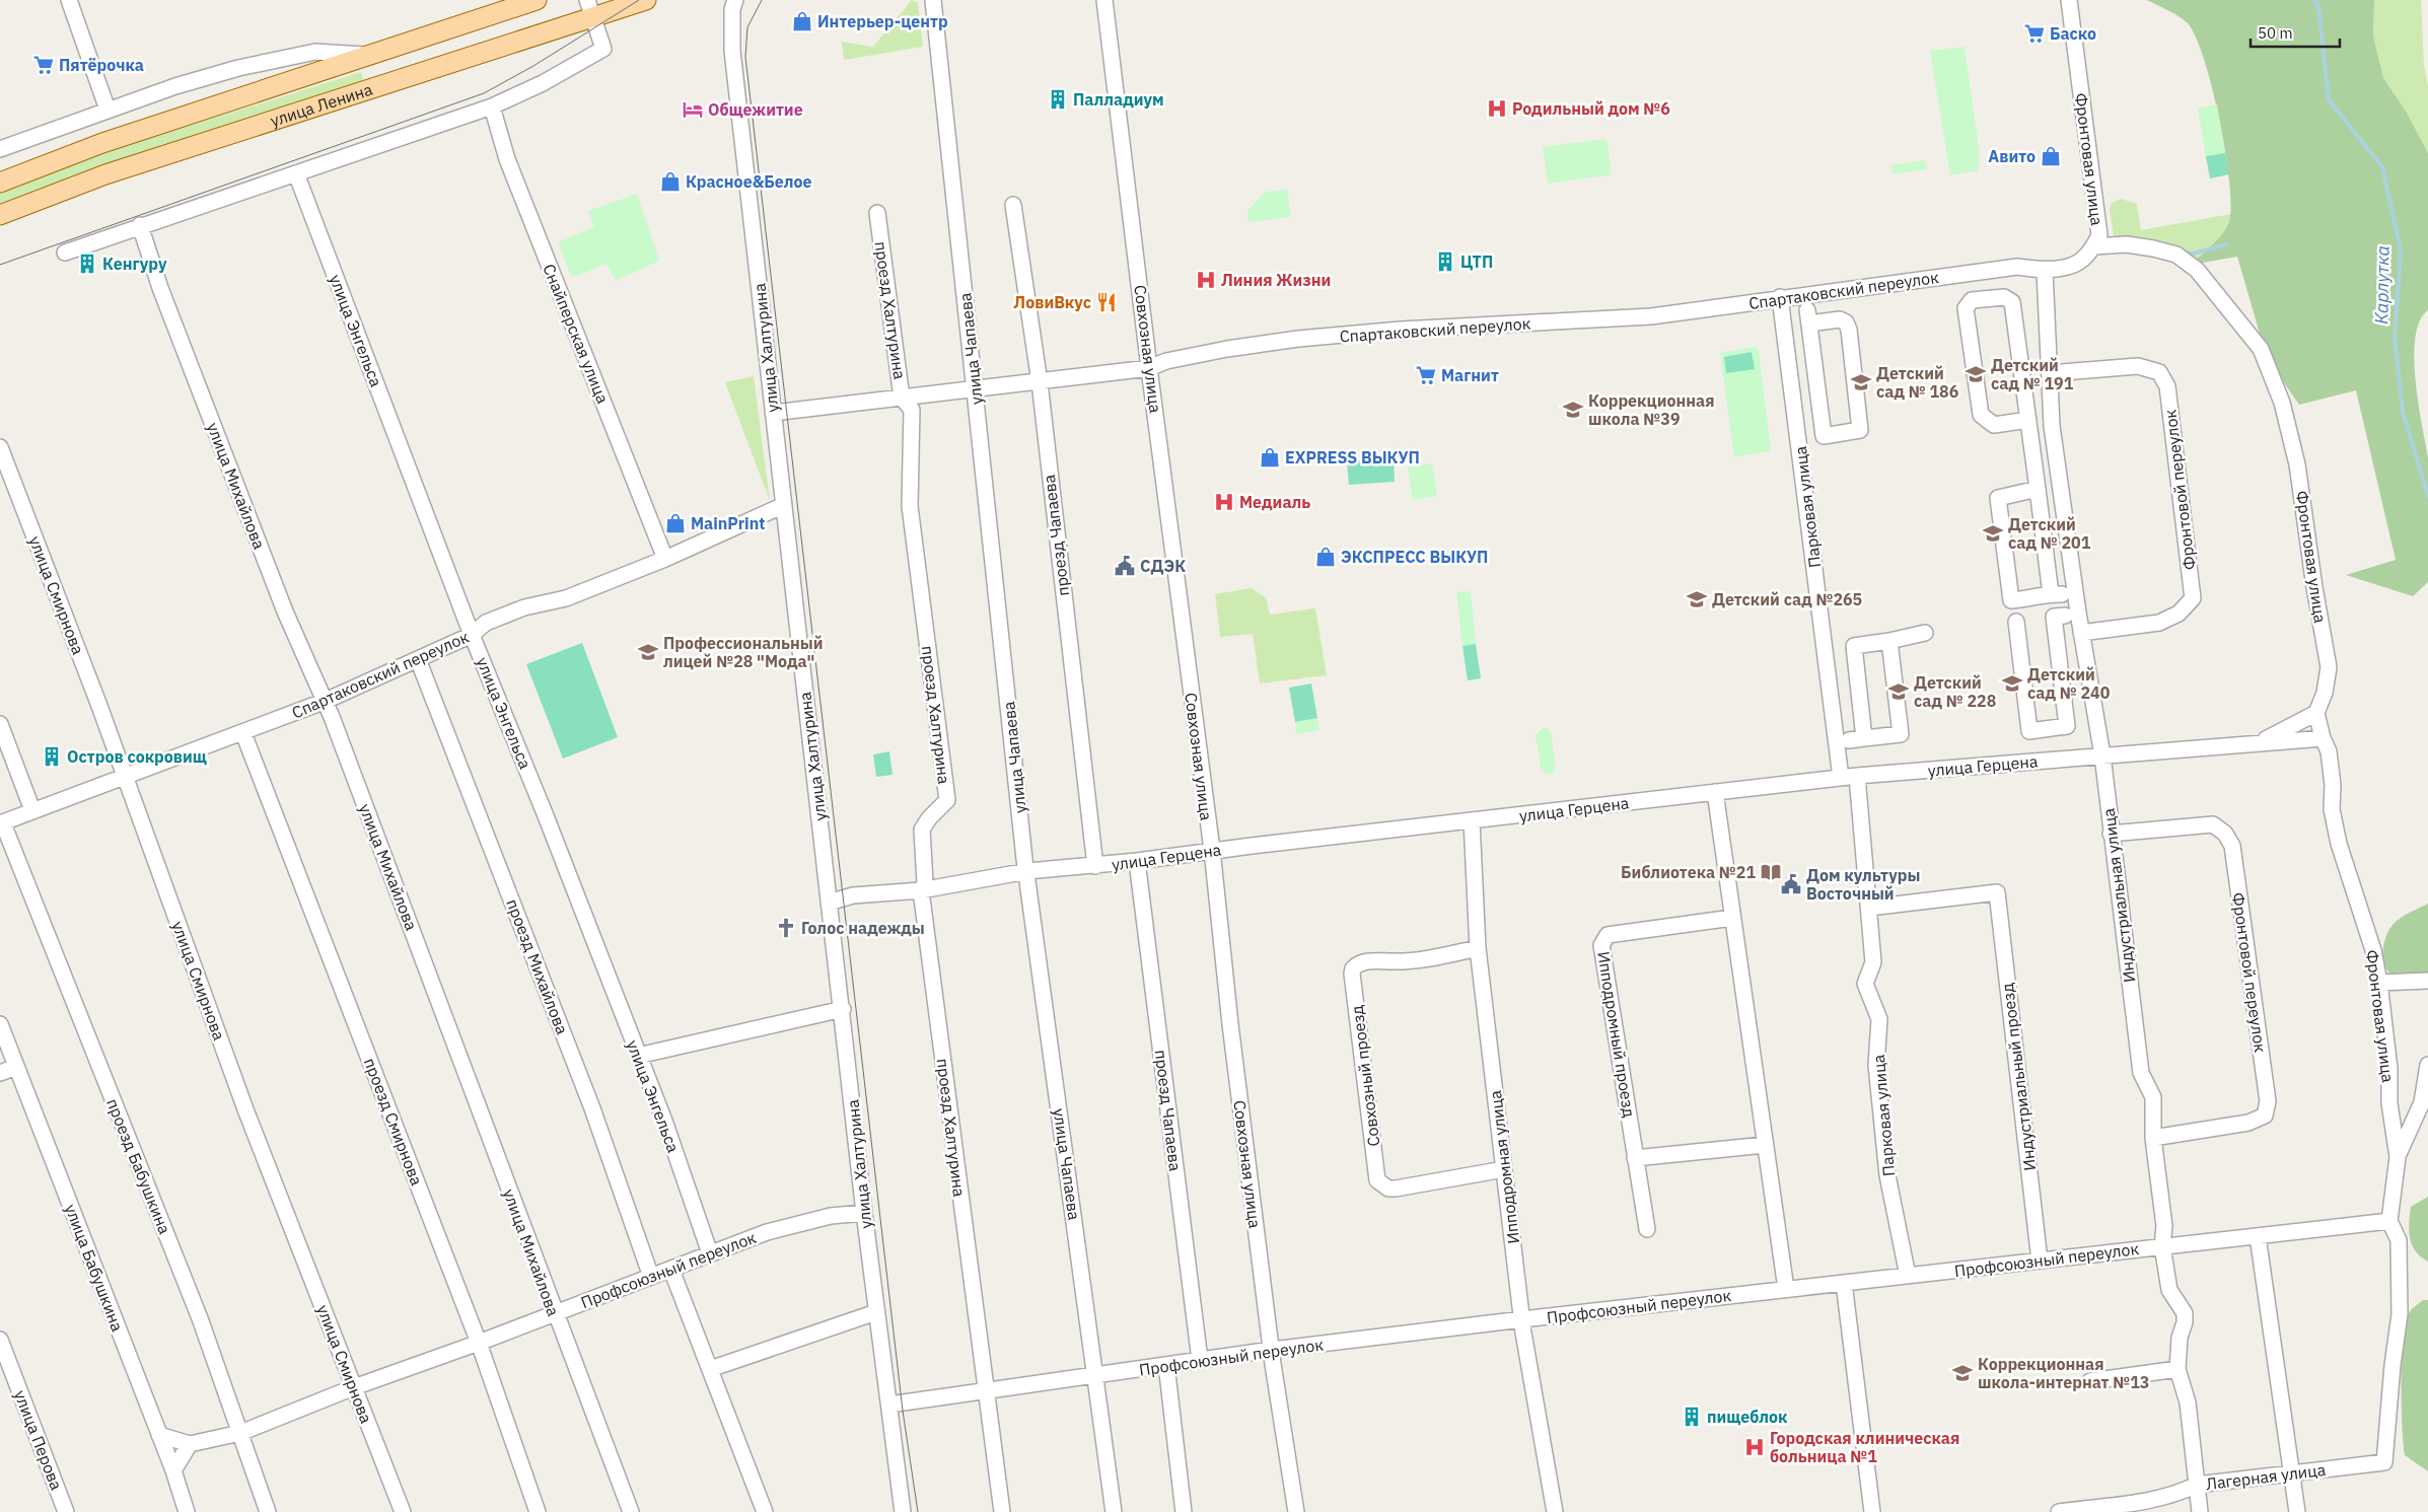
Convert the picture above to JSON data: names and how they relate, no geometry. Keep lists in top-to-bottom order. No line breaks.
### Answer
{"streets":{"main road":["улица Ленина"],"street":["Фронтовая улица","Спартаковский переулок","проезд Халтурина","улица Энгельса","Снайперская улица","улица Халтурина","улица Чапаева","Совхозная улица","улица Михайлова","Фронтовой переулок","Парковая улица","проезд Чапаева","улица Смирнова","улица Герцена","Индустриальная улица","проезд Михайлова","Ипподромный проезд","Совхозный проезд","Индустриальный проезд","проезд Смирнова","проезд Бабушкина","Ипподромная улица","Профсоюзный переулок","улица Бабушкина","улица Перова","Лагерная улица"]},"crossings":[["Фронтовая улица","Спартаковский переулок"],["Фронтовая улица","улица Герцена"],["Фронтовая улица","Профсоюзный переулок"],["Фронтовая улица","Лагерная улица"],["Спартаковский переулок","проезд Халтурина"],["Спартаковский переулок","улица Энгельса"],["Спартаковский переулок","Снайперская улица"],["Спартаковский переулок","улица Халтурина"],["Спартаковский переулок","улица Чапаева"],["Спартаковский переулок","Совхозная улица"],["Спартаковский переулок","улица Михайлова"],["Спартаковский переулок","Парковая улица"],["Спартаковский переулок","проезд Чапаева"],["Спартаковский переулок","улица Смирнова"],["Спартаковский переулок","Индустриальная улица"],["Спартаковский переулок","проезд Михайлова"],["Спартаковский переулок","проезд Смирнова"],["Спартаковский переулок","проезд Бабушкина"],["проезд Халтурина","улица Герцена"],["проезд Халтурина","Профсоюзный переулок"],["улица Энгельса","Профсоюзный переулок"],["улица Халтурина","улица Герцена"],["улица Халтурина","Профсоюзный переулок"],["улица Чапаева","улица Герцена"],["улица Чапаева","Профсоюзный переулок"],["Совхозная улица","улица Герцена"],["Совхозная улица","Профсоюзный переулок"],["улица Михайлова","Профсоюзный переулок"],["Фронтовой переулок","Индустриальная улица"],["Парковая улица","улица Герцена"],["Парковая улица","Индустриальный проезд"],["Парковая улица","Профсоюзный переулок"],["проезд Чапаева","улица Герцена"],["проезд Чапаева","Профсоюзный переулок"],["улица Смирнова","Профсоюзный переулок"],["улица Герцена","Индустриальная улица"],["улица Герцена","Ипподромная улица"],["Индустриальная улица","Профсоюзный переулок"],["Индустриальная улица","Лагерная улица"],["проезд Михайлова","Профсоюзный переулок"],["Совхозный проезд","Ипподромная улица"],["Индустриальный проезд","Профсоюзный переулок"],["проезд Смирнова","Профсоюзный переулок"],["проезд Бабушкина","Профсоюзный переулок"],["Ипподромная улица","Профсоюзный переулок"],["Профсоюзный переулок","Лагерная улица"]],"water":["Карлутка"],"places":{"shop":["Интерьер-центр","Авито","Красное&Белое","EXPRESS ВЫКУП","MainPrint","ЭКСПРЕСС ВЫКУП"],"supermarket":["Баско","Пятёрочка","Магнит"],"building":["Палладиум","ЦТП","Кенгуру","Остров сокровищ","пищеблок"],"hospital":["Родильный дом №6","Линия Жизни","Медиаль","Городская клиническая больница №1"],"hotel":["Общежитие"],"restaurant":["ЛовиВкус"],"school or university":["Детский сад № 191","Детский сад № 186","Коррекционная школа №39","Детский сад № 201","Детский сад №265","Профессиональный лицей №28 \"Мода\"","Детский сад № 240","Детский сад № 228","Коррекционная школа-интернат №13"],"public building":["СДЭК","Дом культуры Восточный"],"library":["Библиотека №21"],"church":["Голос надежды"]},"scale_bar":"50 m"}
